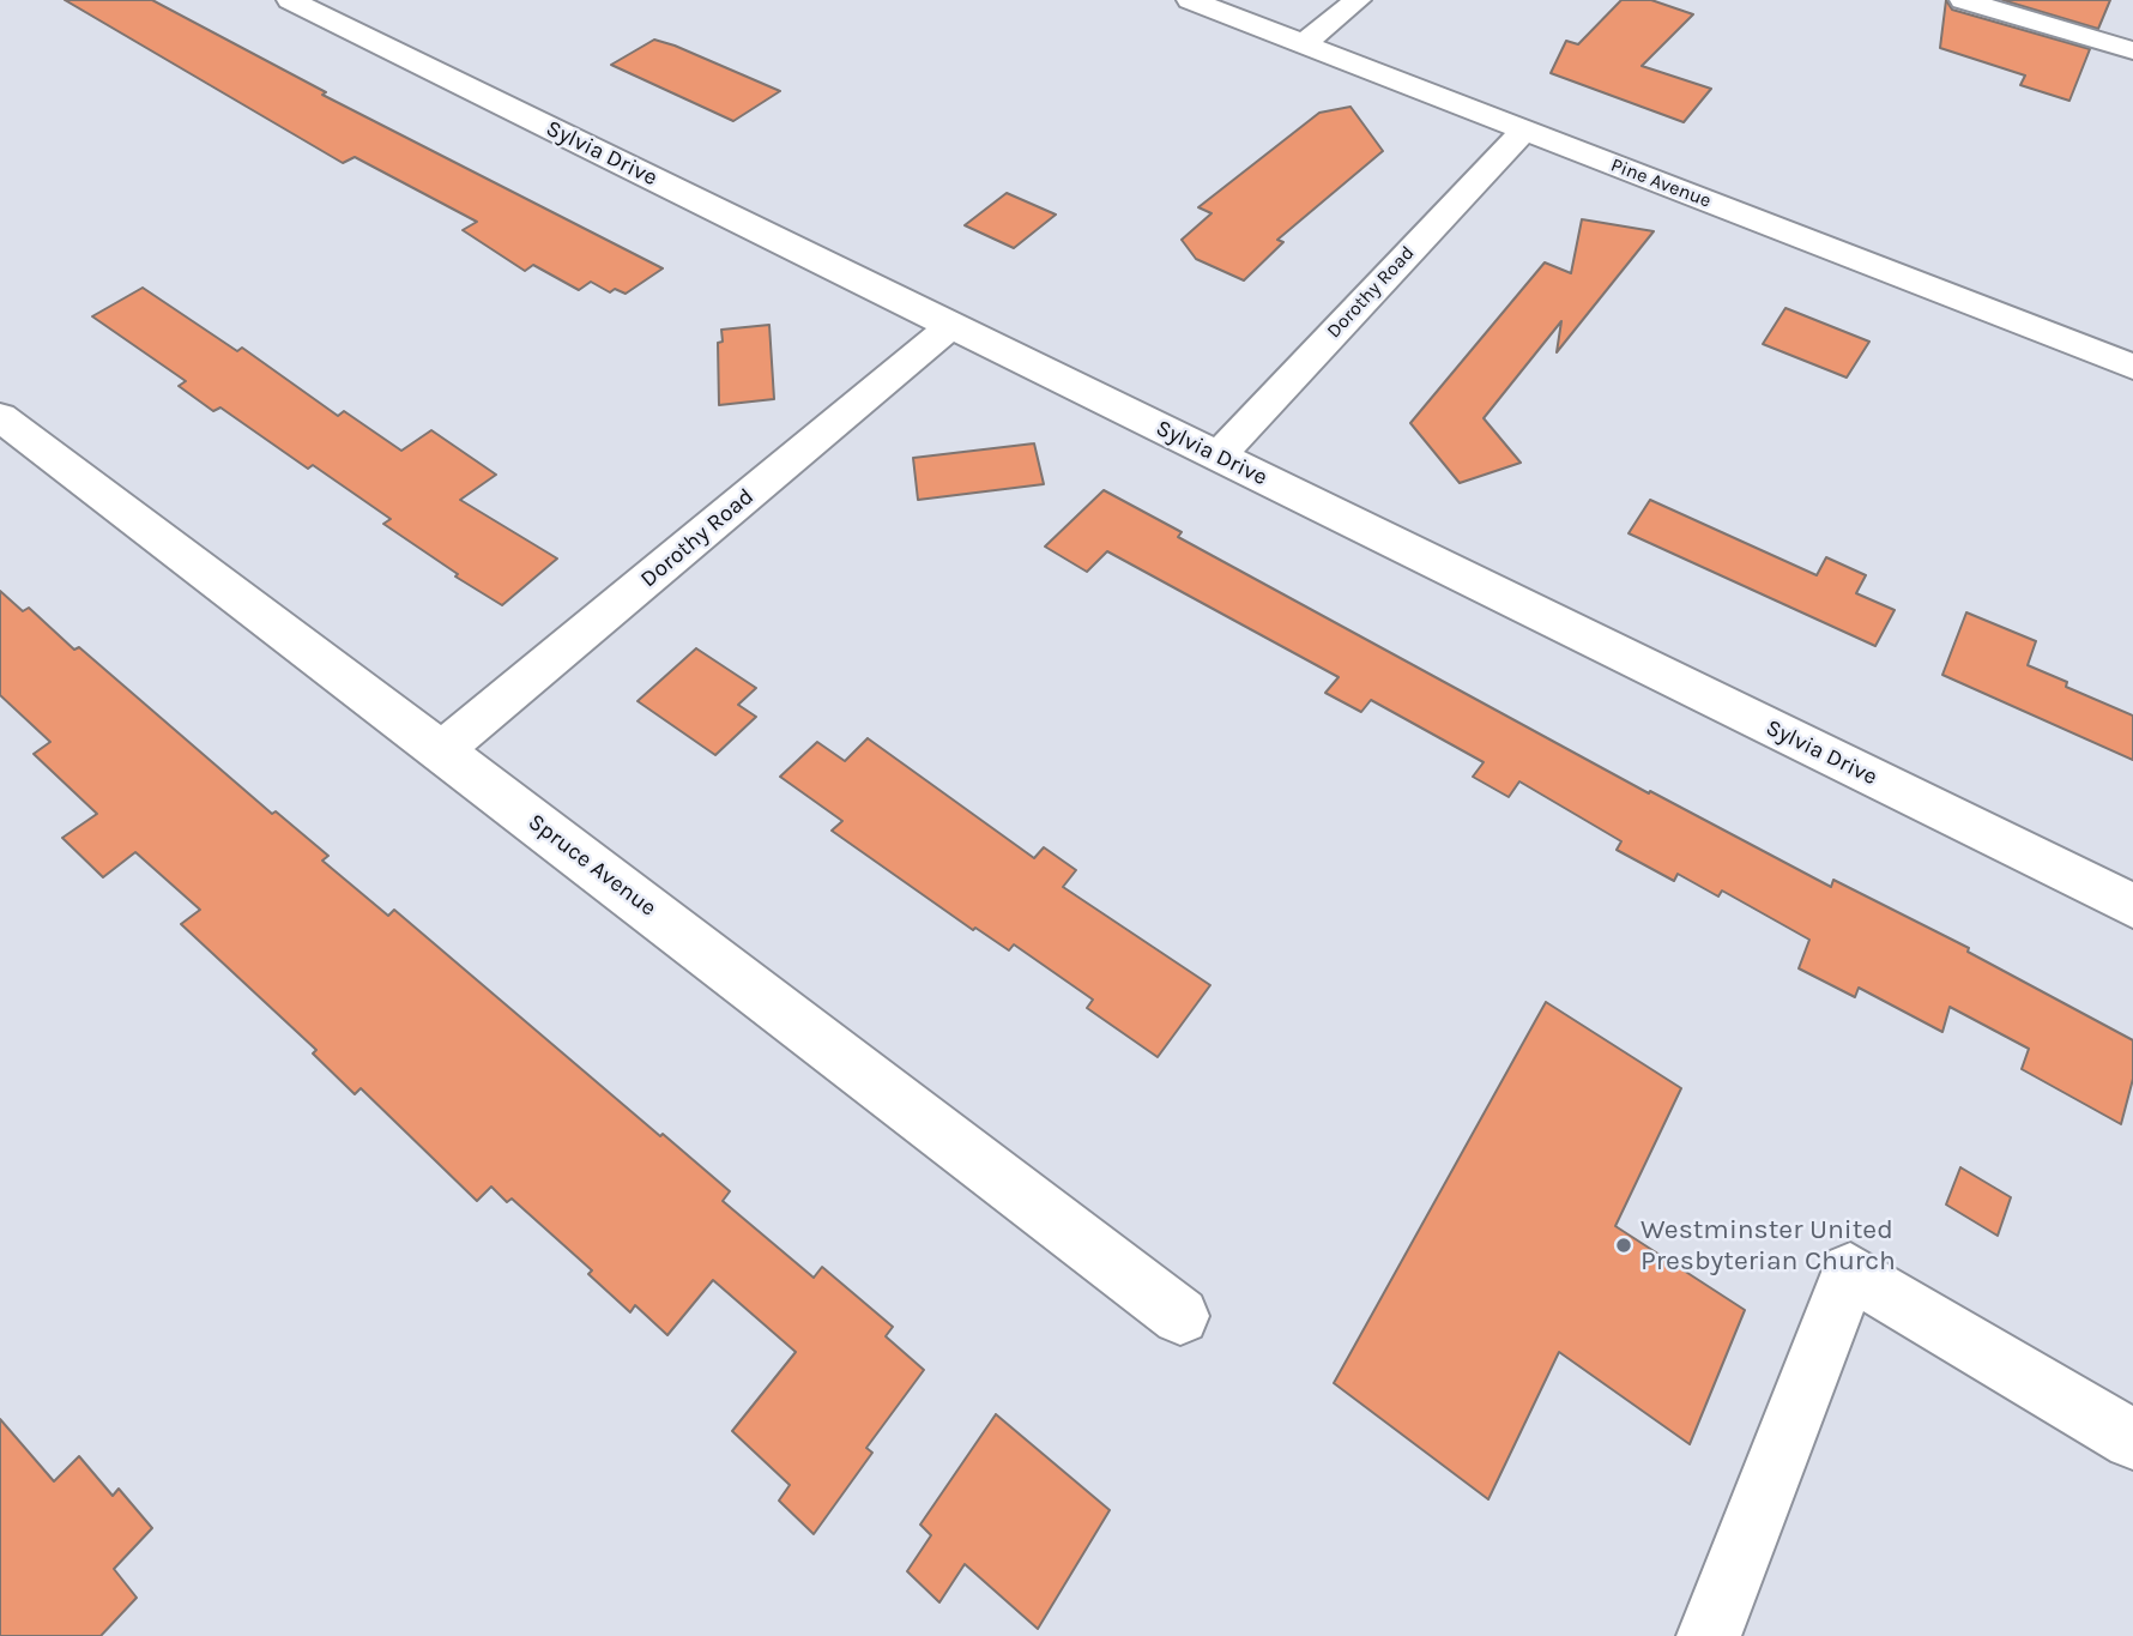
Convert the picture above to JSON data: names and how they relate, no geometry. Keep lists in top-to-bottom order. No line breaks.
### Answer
{"streets":{"street":["Sylvia Drive","Pine Avenue","Dorothy Road","Spruce Avenue"]},"crossings":[["Sylvia Drive","Dorothy Road"],["Pine Avenue","Dorothy Road"],["Dorothy Road","Spruce Avenue"]],"places":["Westminster United Presbyterian Church"]}
